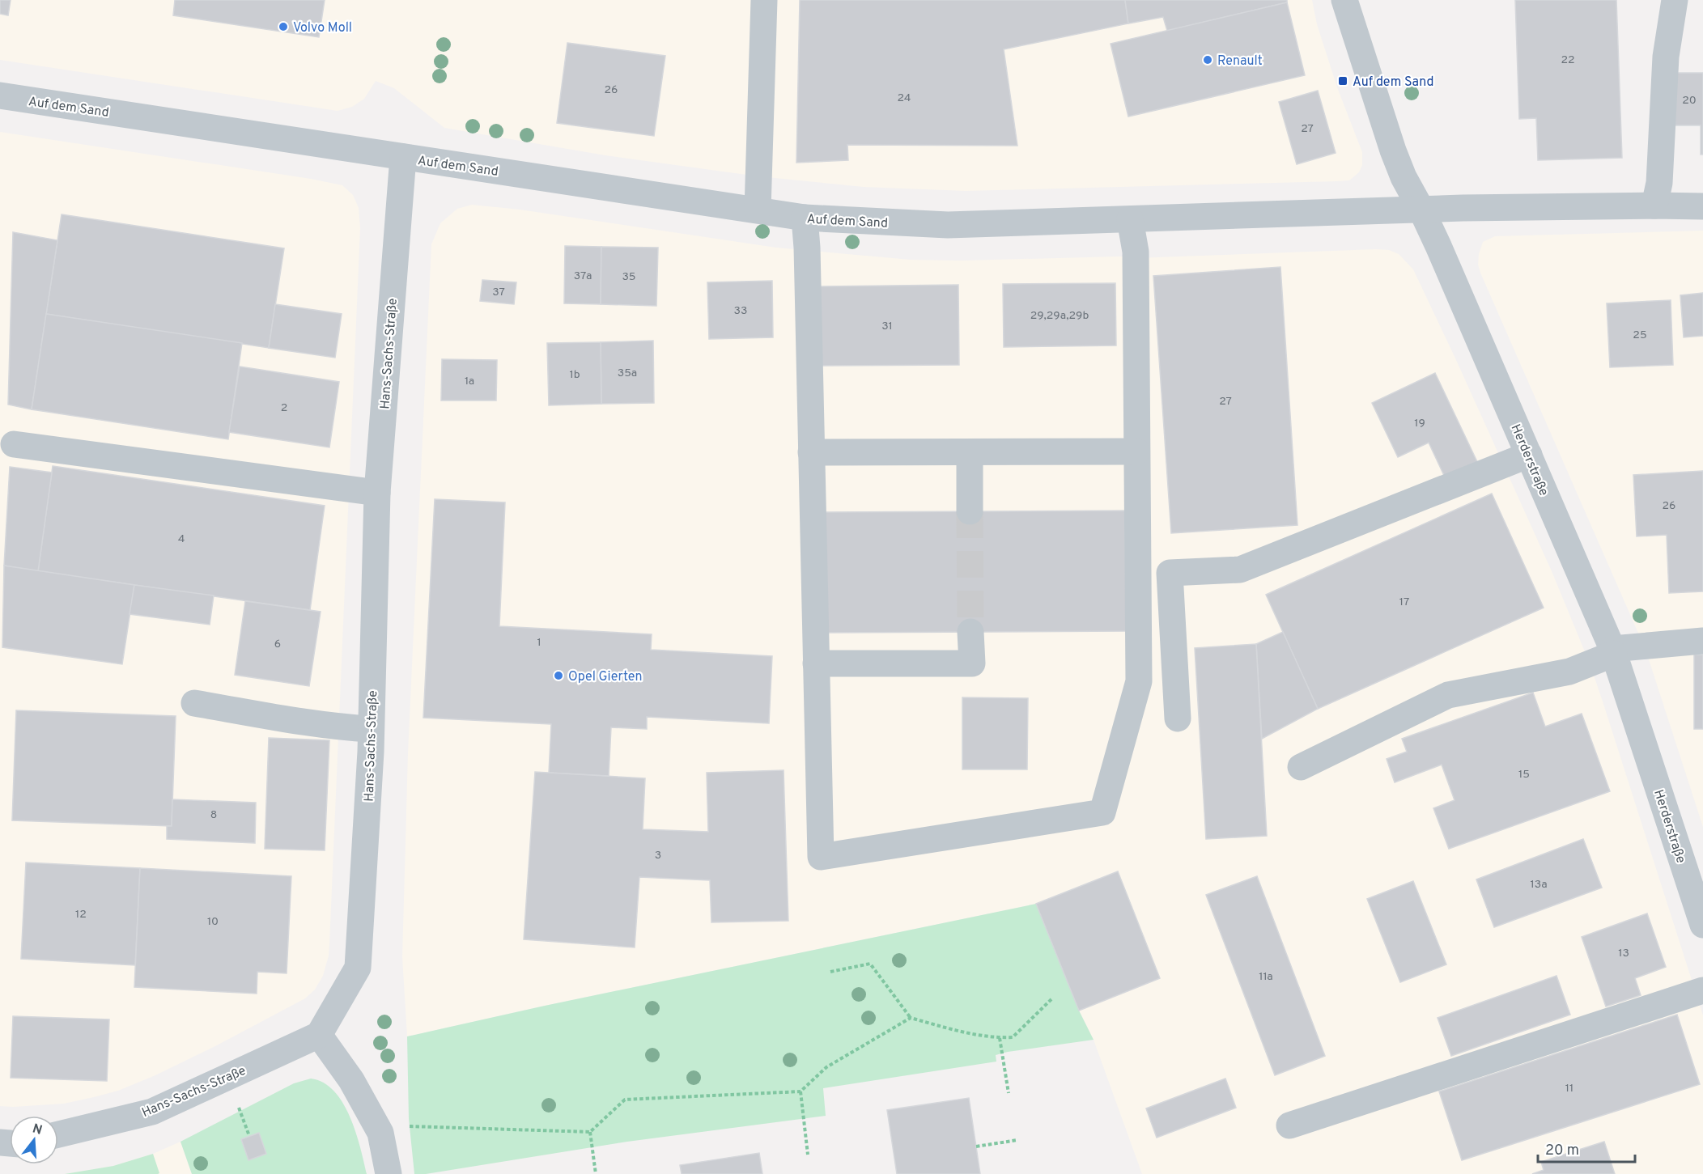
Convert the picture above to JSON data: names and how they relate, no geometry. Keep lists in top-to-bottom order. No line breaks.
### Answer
{"streets":{"street":["Auf dem Sand","Hans-Sachs-Straße","Herderstraße"]},"crossings":[["Auf dem Sand","Hans-Sachs-Straße"],["Auf dem Sand","Herderstraße"]],"places":{"other":["Volvo Moll","Renault","Opel Gierten"],"transit":["Auf dem Sand"]},"house_numbers":["22","26","24","20","27","37a","35","37","33","29,29a,29b","31","25","35a","1b","1a","27","2","19","26","4","17","1","6","15","8","3","13a","12","10","13","11a","11"],"scale_bar":"20 m","north":"top"}
